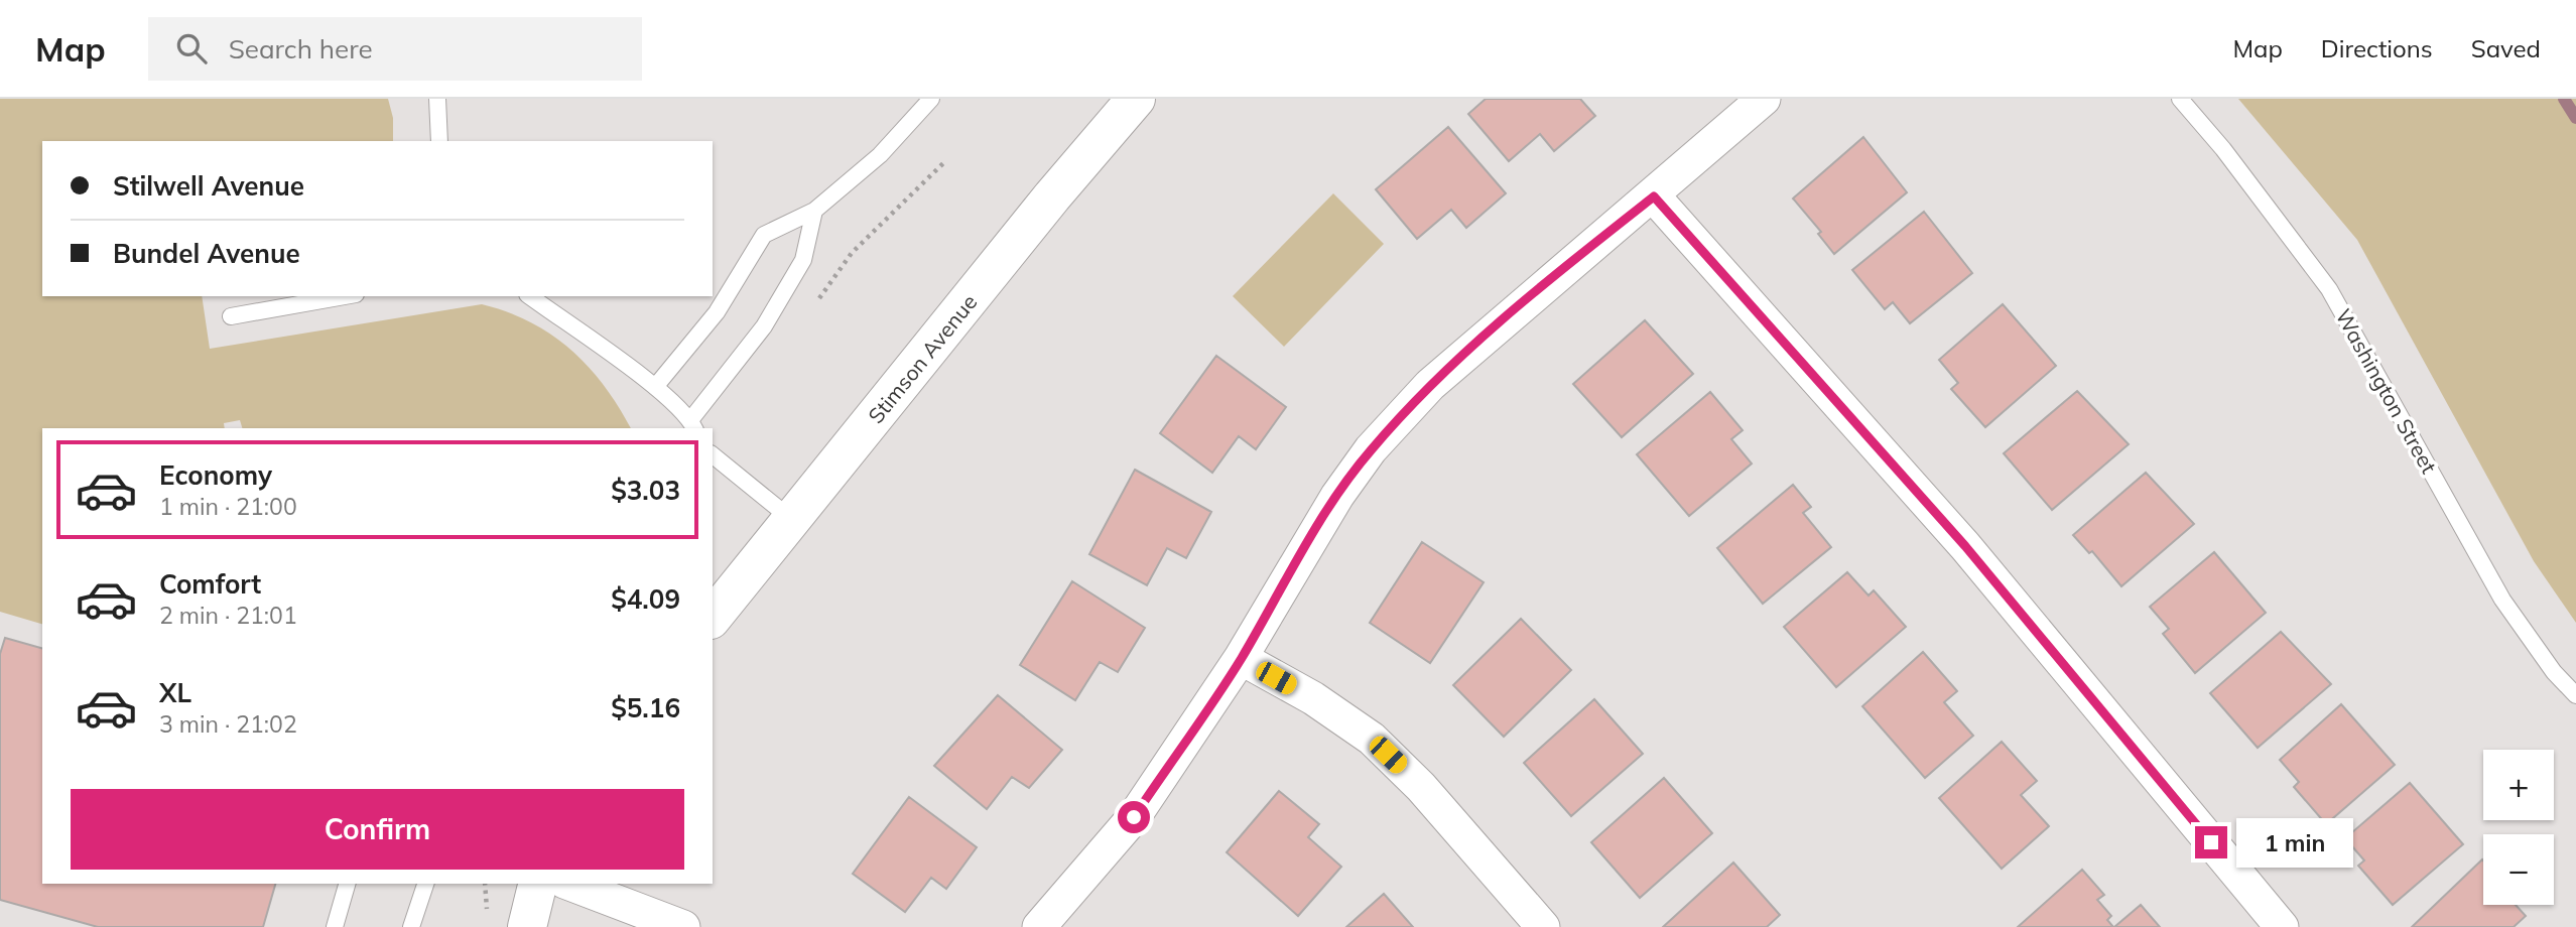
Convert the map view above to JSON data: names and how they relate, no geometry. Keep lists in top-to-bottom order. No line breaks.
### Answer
{"streets":{"street":["Stimson Avenue"],"lane":["Washington Street"]},"page":{"header":"Map","search":"Search here","nav":["Map","Directions","Saved"],"banner":["Stilwell Avenue","Bundel Avenue"],"list":[{"name":"Economy","note":"1 min · 21:00","value":"$3.03"},{"name":"Comfort","note":"2 min · 21:01","value":"$4.09"},{"name":"XL","note":"3 min · 21:02","value":"$5.16"}],"map_buttons":["+","−"],"buttons":"Confirm","bubble":"1 min"}}
